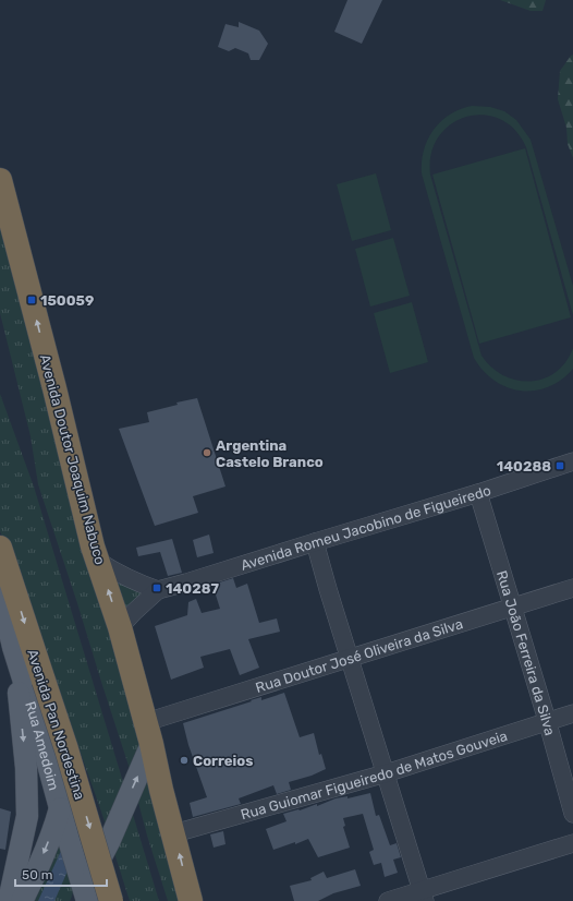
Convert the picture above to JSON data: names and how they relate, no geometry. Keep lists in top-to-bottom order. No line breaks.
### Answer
{"streets":{"highway":["Avenida Doutor Joaquim Nabuco","Avenida Pan Nordestina"],"main road":["Rua Amedoim"],"street":["Avenida Romeu Jacobino de Figueiredo","Rua João Ferreira da Silva","Rua Doutor José Oliveira da Silva","Rua Guiomar Figueiredo de Matos Gouveia"]},"crossings":[["Avenida Doutor Joaquim Nabuco","Rua Doutor José Oliveira da Silva"],["Avenida Doutor Joaquim Nabuco","Rua Guiomar Figueiredo de Matos Gouveia"],["Avenida Romeu Jacobino de Figueiredo","Rua João Ferreira da Silva"],["Rua João Ferreira da Silva","Rua Doutor José Oliveira da Silva"],["Rua João Ferreira da Silva","Rua Guiomar Figueiredo de Matos Gouveia"]],"one_way":["Avenida Doutor Joaquim Nabuco","Avenida Pan Nordestina"],"places":{"transit":["150059","140288","140287"],"other":["Argentina Castelo Branco","Correios"]},"scale_bar":"50 m"}
